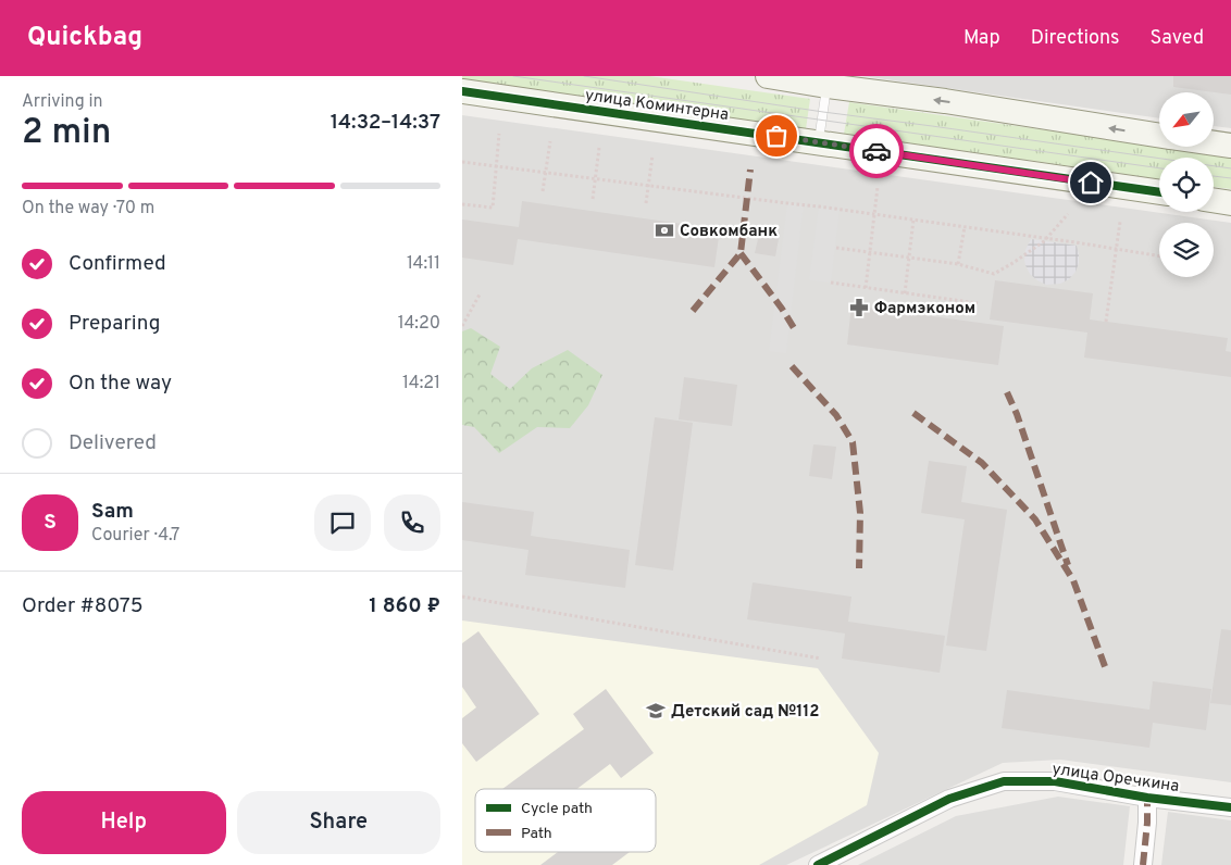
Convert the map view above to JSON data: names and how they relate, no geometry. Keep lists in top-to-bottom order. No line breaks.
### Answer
{"streets":{"street":["улица Коминтерна","улица Оречкина"]},"places":{"bank":["Совкомбанк"],"pharmacy":["Фармэконом"],"school or university":["Детский сад №112"]},"legend":["Cycle path","Path"],"north":"bottom left","page":{"header":"Quickbag","nav":["Map","Directions","Saved"],"heading":["2 min","Arriving in","14:32–14:37"],"panel":["Sam","Courier · 4.7","Order #8075","1 860 ₽"],"bar":"On the way · 70 m","list":[["Confirmed","14:11"],["Preparing","14:20"],["On the way","14:21"],"Delivered"],"round":"S","buttons":["Help","Share"]}}
